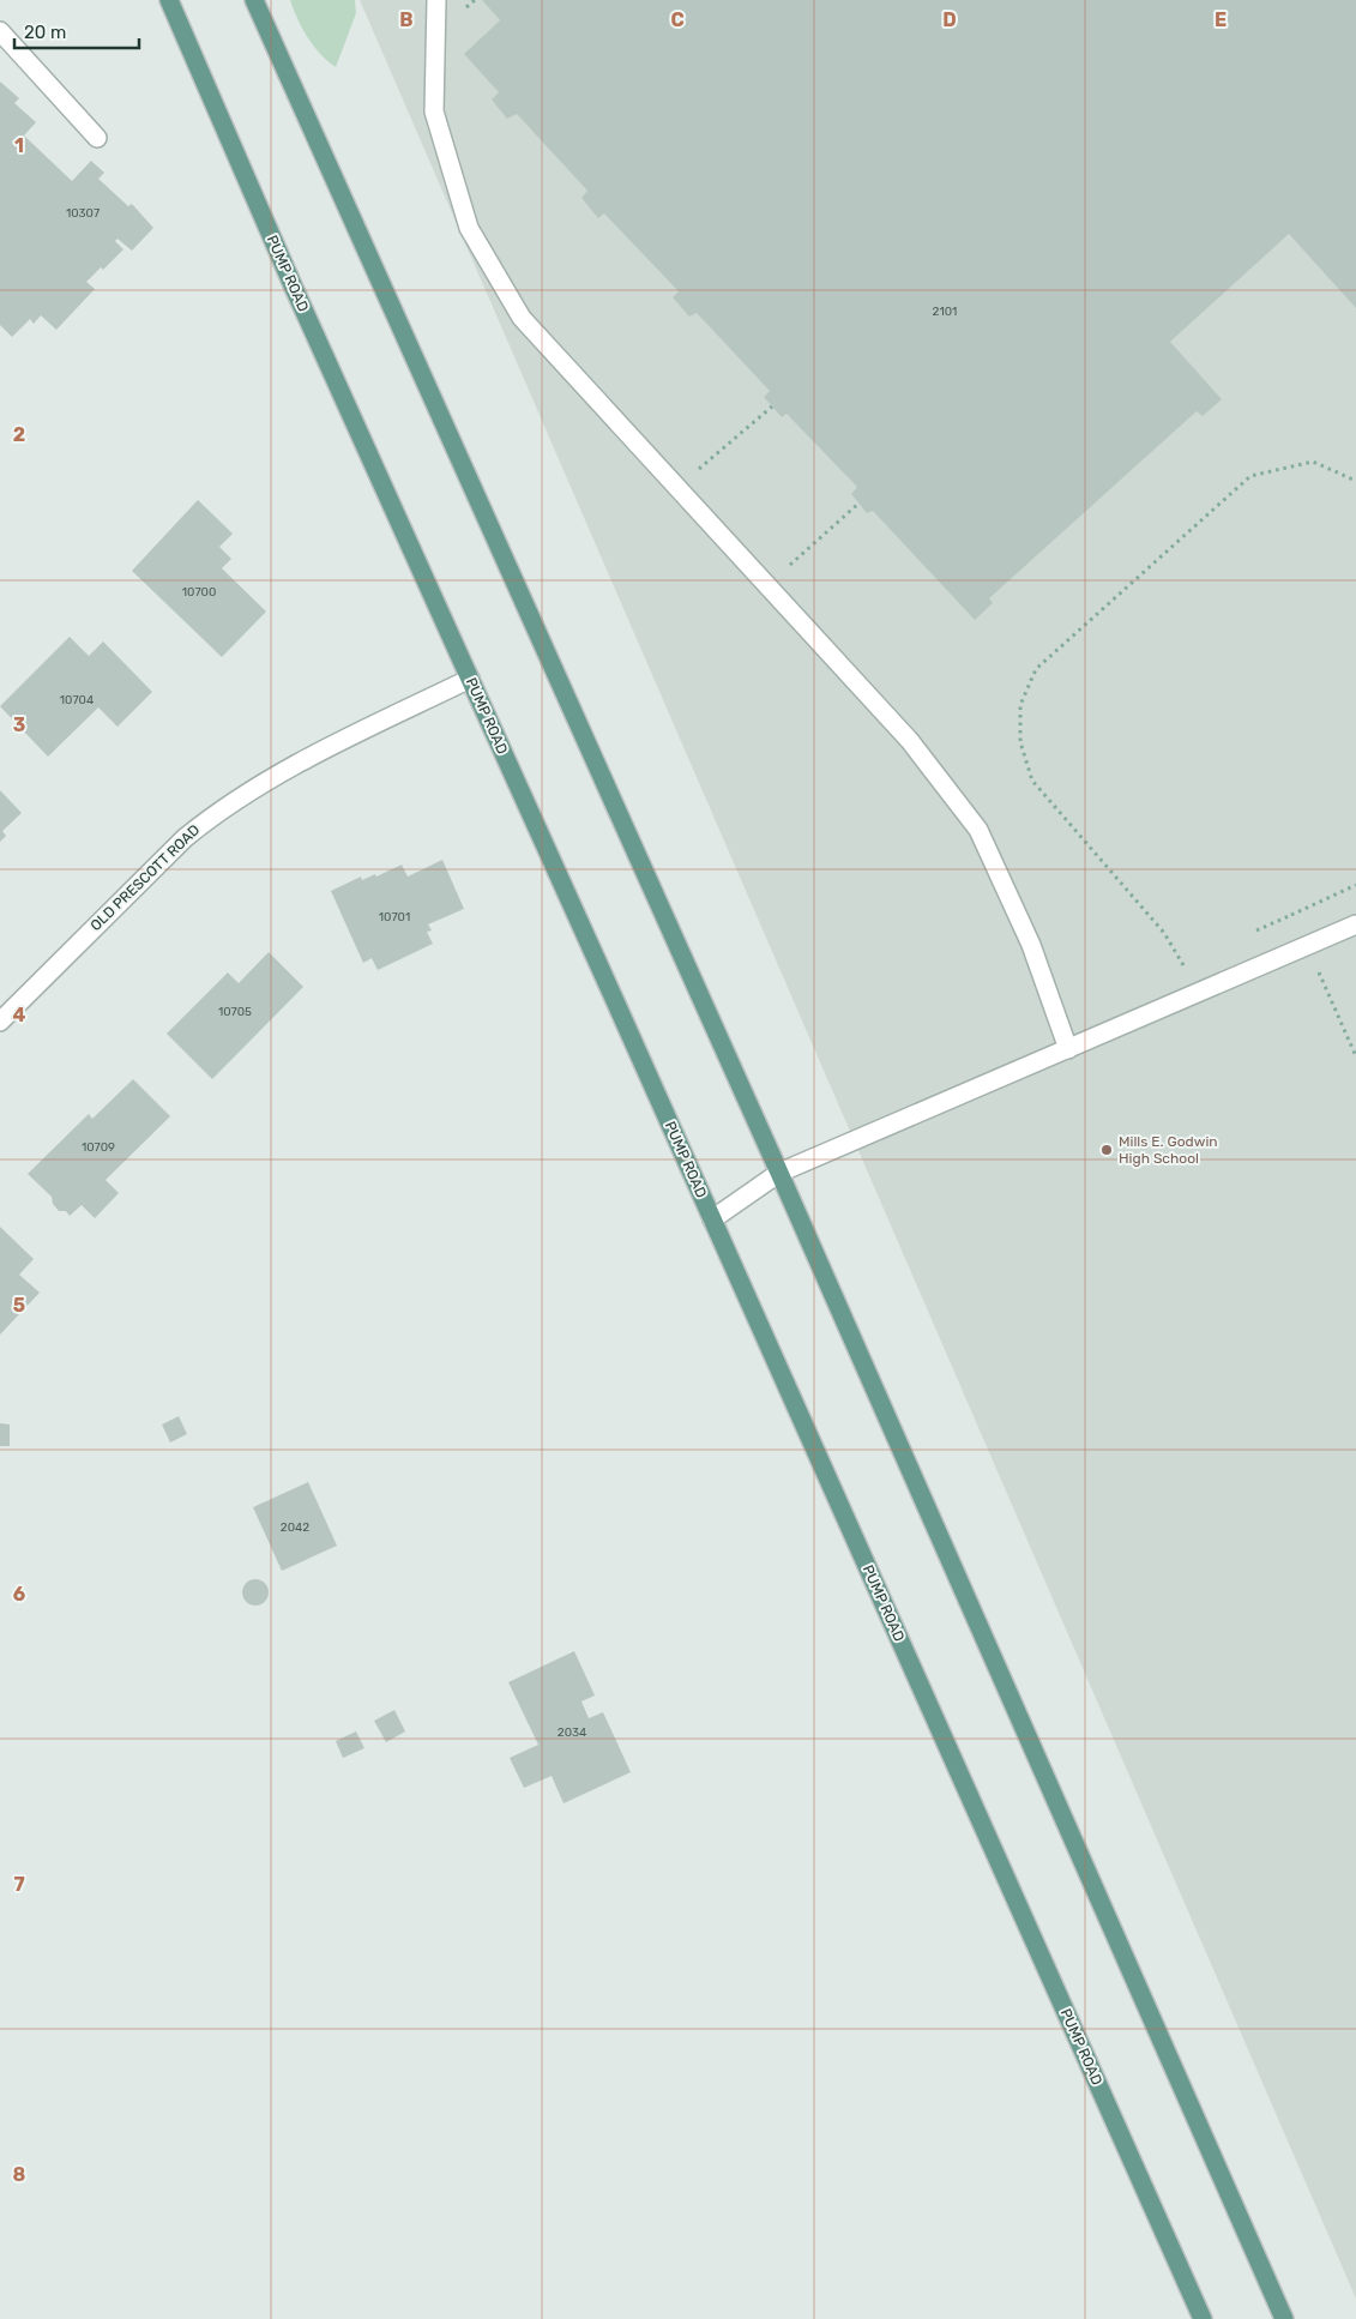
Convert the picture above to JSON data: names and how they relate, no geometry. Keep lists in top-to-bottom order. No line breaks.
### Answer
{"streets":{"main road":["PUMP ROAD"],"street":["OLD PRESCOTT ROAD"]},"crossings":[["PUMP ROAD","OLD PRESCOTT ROAD"]],"places":["Mills E. Godwin High School"],"house_numbers":["10307","2101","10700","10704","10701","10705","10709","2042","2034"],"scale_bar":"20 m","grid":{"columns":["B","C","D","E"],"rows":["1","2","3","4","5","6","7","8"]}}
